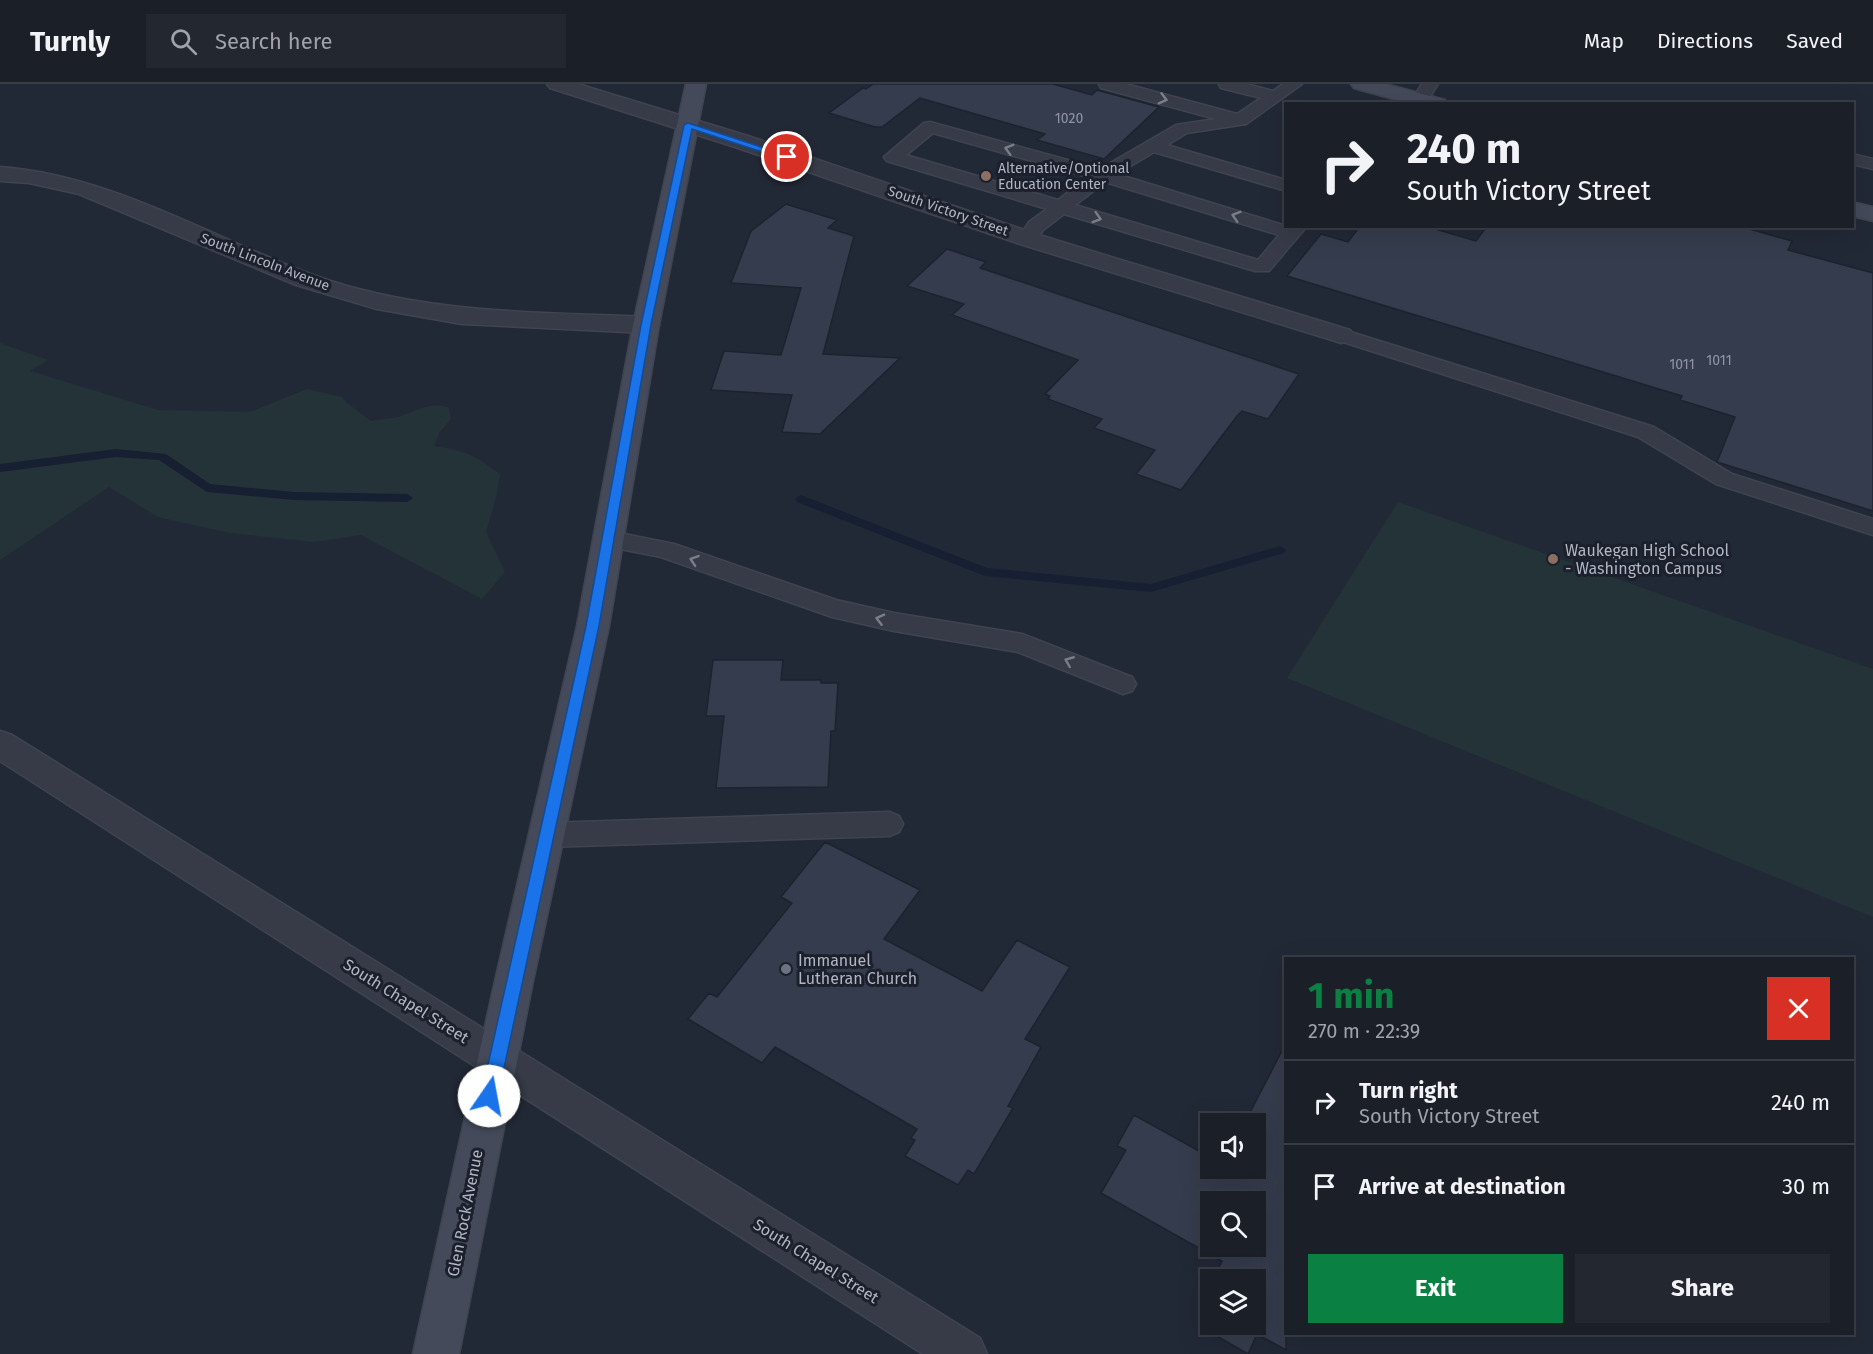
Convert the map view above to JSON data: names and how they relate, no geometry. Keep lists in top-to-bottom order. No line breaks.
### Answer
{"streets":{"street":["South Victory Street","South Lincoln Avenue","South Chapel Street","Glen Rock Avenue"]},"crossings":[["South Victory Street","Glen Rock Avenue"],["South Lincoln Avenue","Glen Rock Avenue"],["South Chapel Street","Glen Rock Avenue"]],"places":["Alternative/Optional Education Center","Waukegan High School - Washington Campus","Immanuel Lutheran Church"],"house_numbers":["1020","1011","1011"],"page":{"header":"Turnly","search":"Search here","nav":["Map","Directions","Saved"],"turn":["240 m","South Victory Street"],"heading":["1 min","270 m · 22:39"],"list":[{"name":"Turn right","note":"South Victory Street","value":"240 m"},{"name":"Arrive at destination","value":"30 m"}],"buttons":["Exit","Share"]}}
